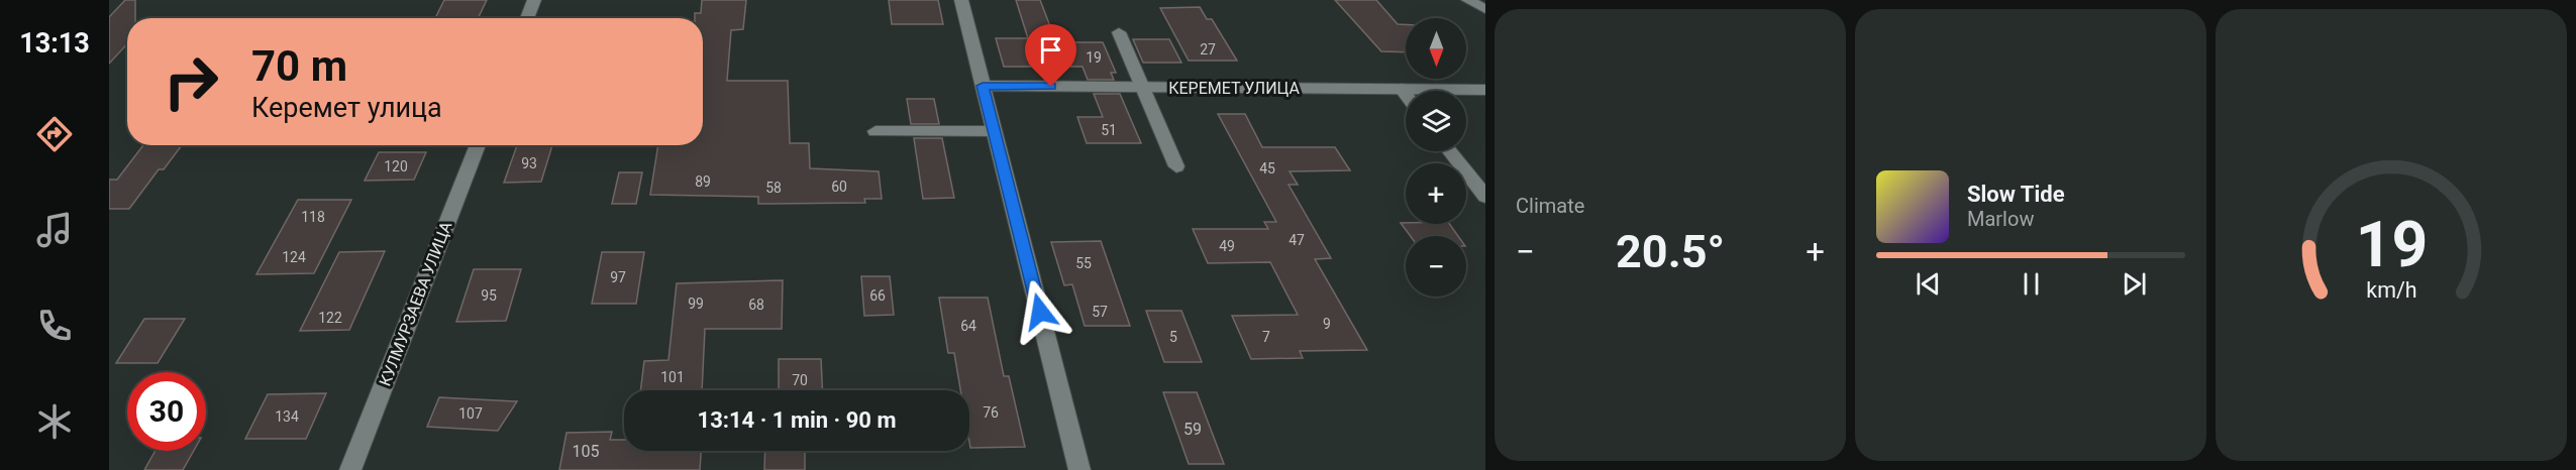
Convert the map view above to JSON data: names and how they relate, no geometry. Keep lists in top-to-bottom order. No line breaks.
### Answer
{"streets":{"street":["КЕРЕМЕТ УЛИЦА","КУЛМУРЗАЕВА УЛИЦА"]},"house_numbers":["27","19","51","93","120","45","89","60","58","118","47","49","124","55","97","95","66","99","68","57","122","9","64","5","7","101","70","76","107","134","59","105"],"north":"bottom","page":{"tabs":"13:13","tile":"Climate","map_buttons":["+","−"],"turn":["70 m","Керемет улица"],"song":["Slow Tide","Marlow"],"heat":["−","20.5°","+"],"limit":"30","trip":"13:14 · 1 min · 90 m","gauge":["19","km/h"]}}
